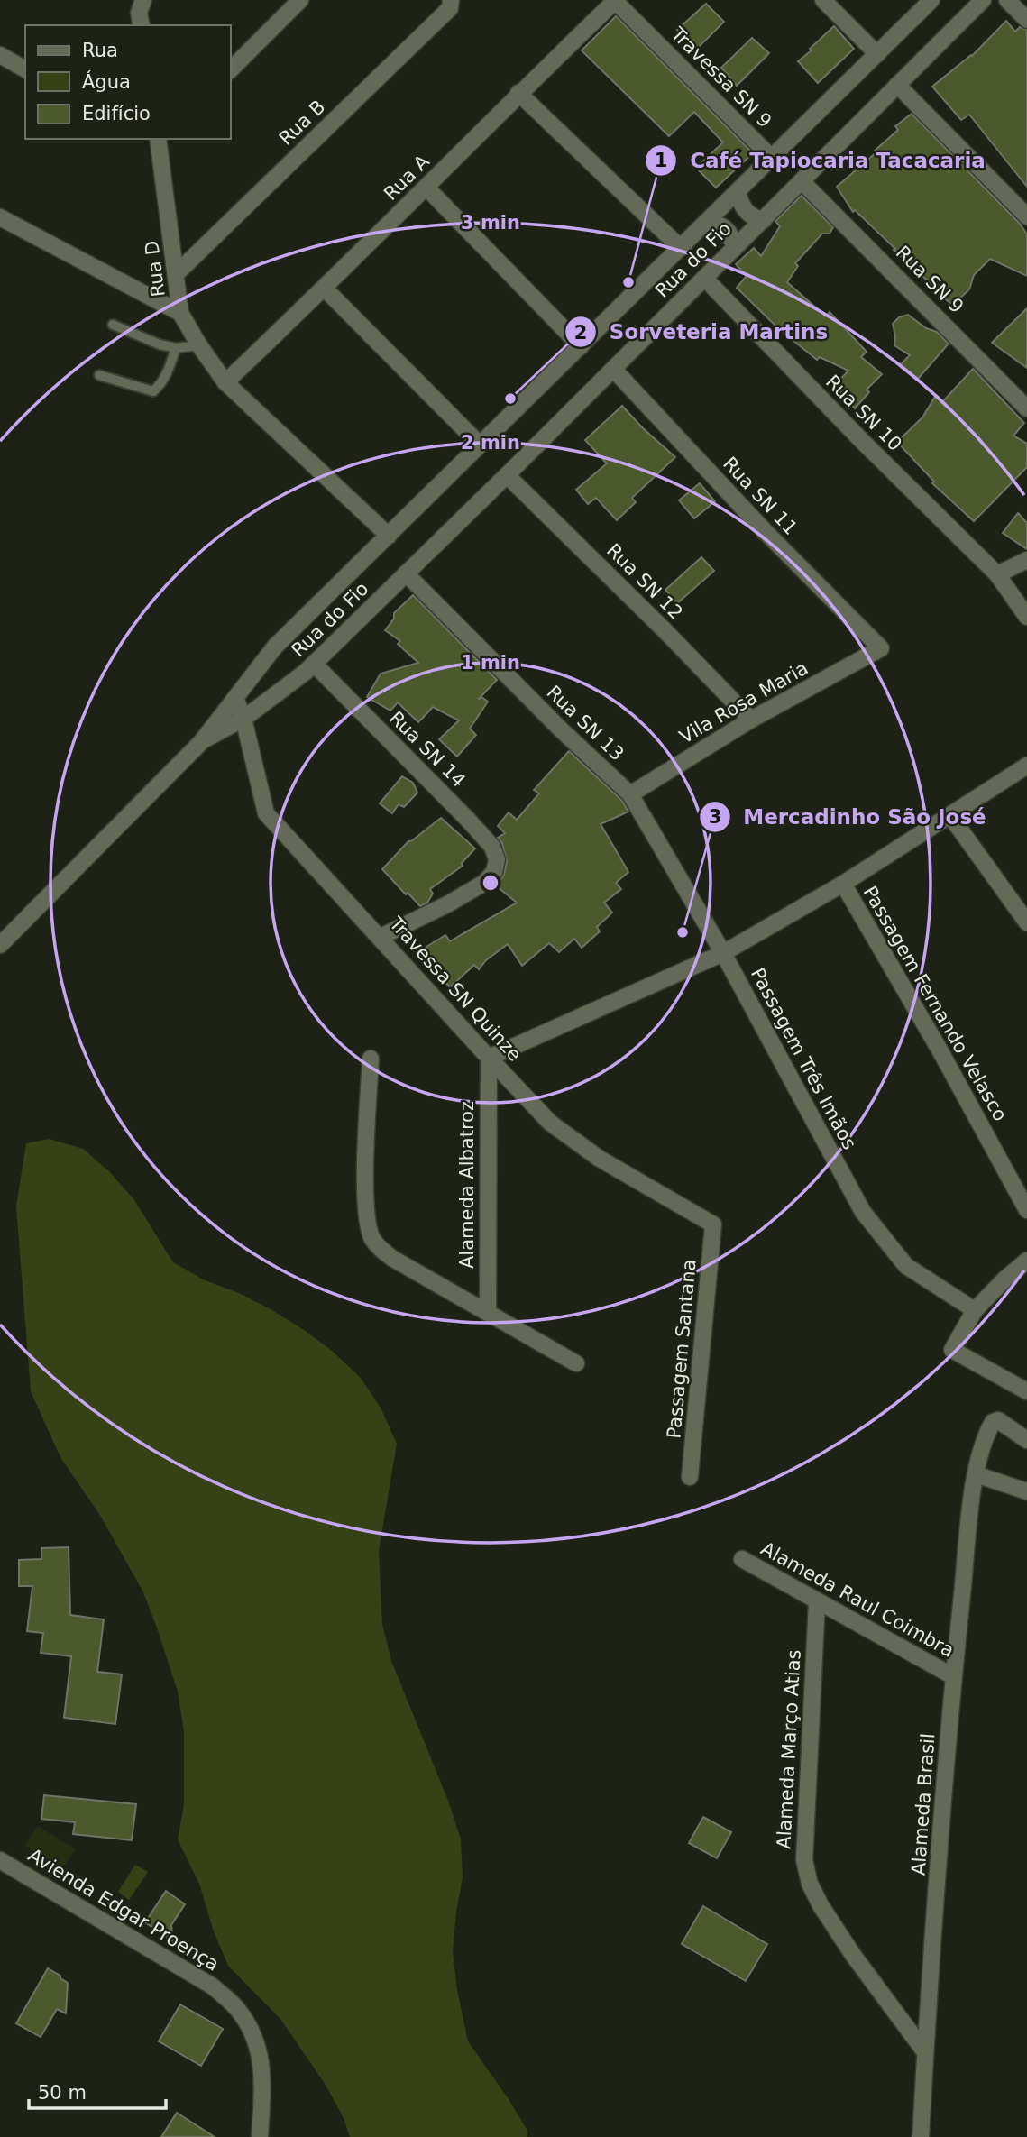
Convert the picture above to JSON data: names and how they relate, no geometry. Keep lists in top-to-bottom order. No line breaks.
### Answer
{"streets":{"street":["Travessa SN 9","Rua B","Rua A","Rua do Fio","Rua D","Rua SN 9","Rua SN 10","Rua SN 11","Rua SN 12","Vila Rosa Maria","Rua SN 13","Rua SN 14","Travessa SN Quinze","Passagem Fernando Velasco","Passagem Três Imãos","Alameda Albatroz","Passagem Santana","Alameda Raul Coimbra","Alameda Março Atias","Alameda Brasil","Avienda Edgar Proença"]},"crossings":[["Travessa SN 9","Rua A"],["Travessa SN 9","Rua do Fio"],["Rua B","Rua D"],["Rua A","Rua D"],["Rua do Fio","Rua SN 9"],["Rua do Fio","Rua SN 10"],["Rua do Fio","Rua SN 11"],["Rua do Fio","Rua SN 12"],["Rua do Fio","Rua SN 13"],["Rua do Fio","Rua SN 14"],["Rua do Fio","Travessa SN Quinze"],["Rua SN 11","Vila Rosa Maria"],["Rua SN 12","Vila Rosa Maria"],["Vila Rosa Maria","Rua SN 13"],["Vila Rosa Maria","Passagem Três Imãos"],["Rua SN 13","Passagem Três Imãos"],["Rua SN 14","Travessa SN Quinze"],["Travessa SN Quinze","Alameda Albatroz"],["Travessa SN Quinze","Passagem Santana"],["Alameda Raul Coimbra","Alameda Março Atias"],["Alameda Raul Coimbra","Alameda Brasil"],["Alameda Março Atias","Alameda Brasil"]],"places":["Café Tapiocaria Tacacaria","Sorveteria Martins","Mercadinho São José"],"legend":["Rua","Água","Edifício"],"scale_bar":"50 m","rings":["3 min","2 min","1 min"]}
